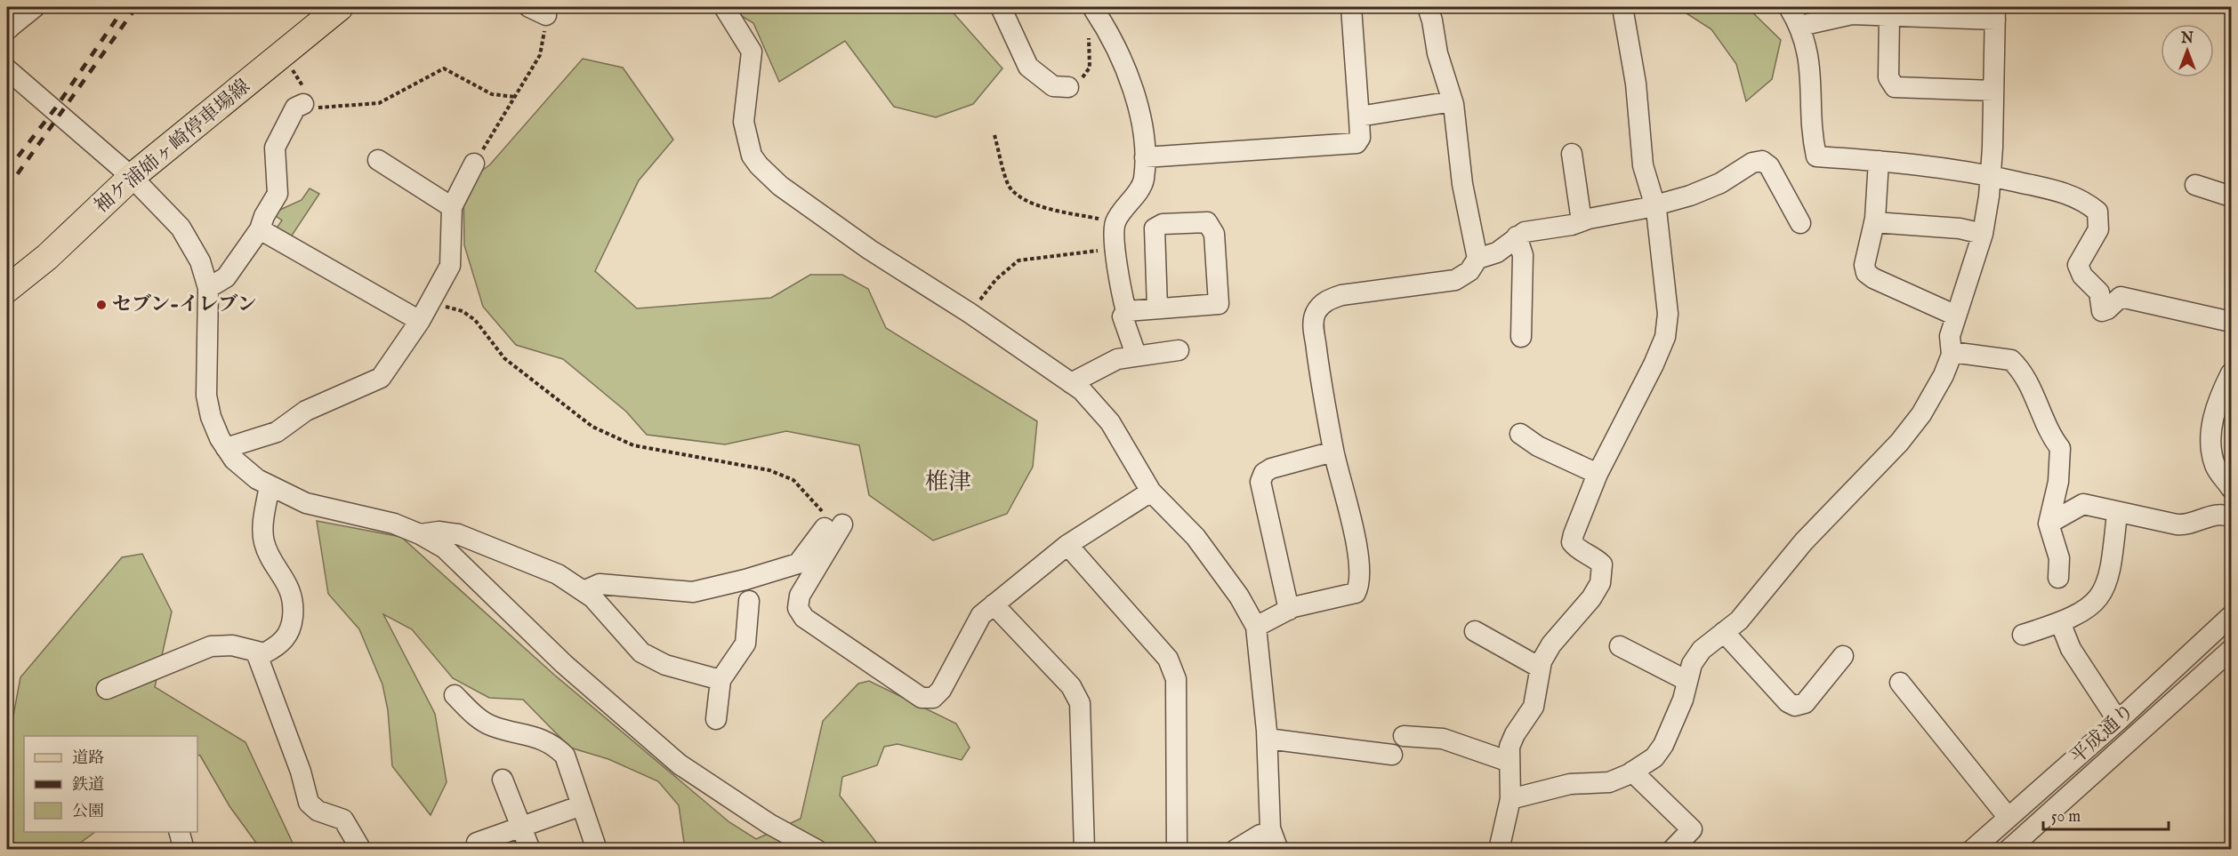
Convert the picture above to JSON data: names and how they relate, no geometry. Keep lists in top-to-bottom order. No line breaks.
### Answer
{"streets":{"main road":["袖ケ浦姉ヶ崎停車場線"],"street":["平成通り"]},"districts":["椎津"],"places":["セブン-イレブン"],"legend":["道路","鉄道","公園"],"scale_bar":"50 m","north":"top"}
